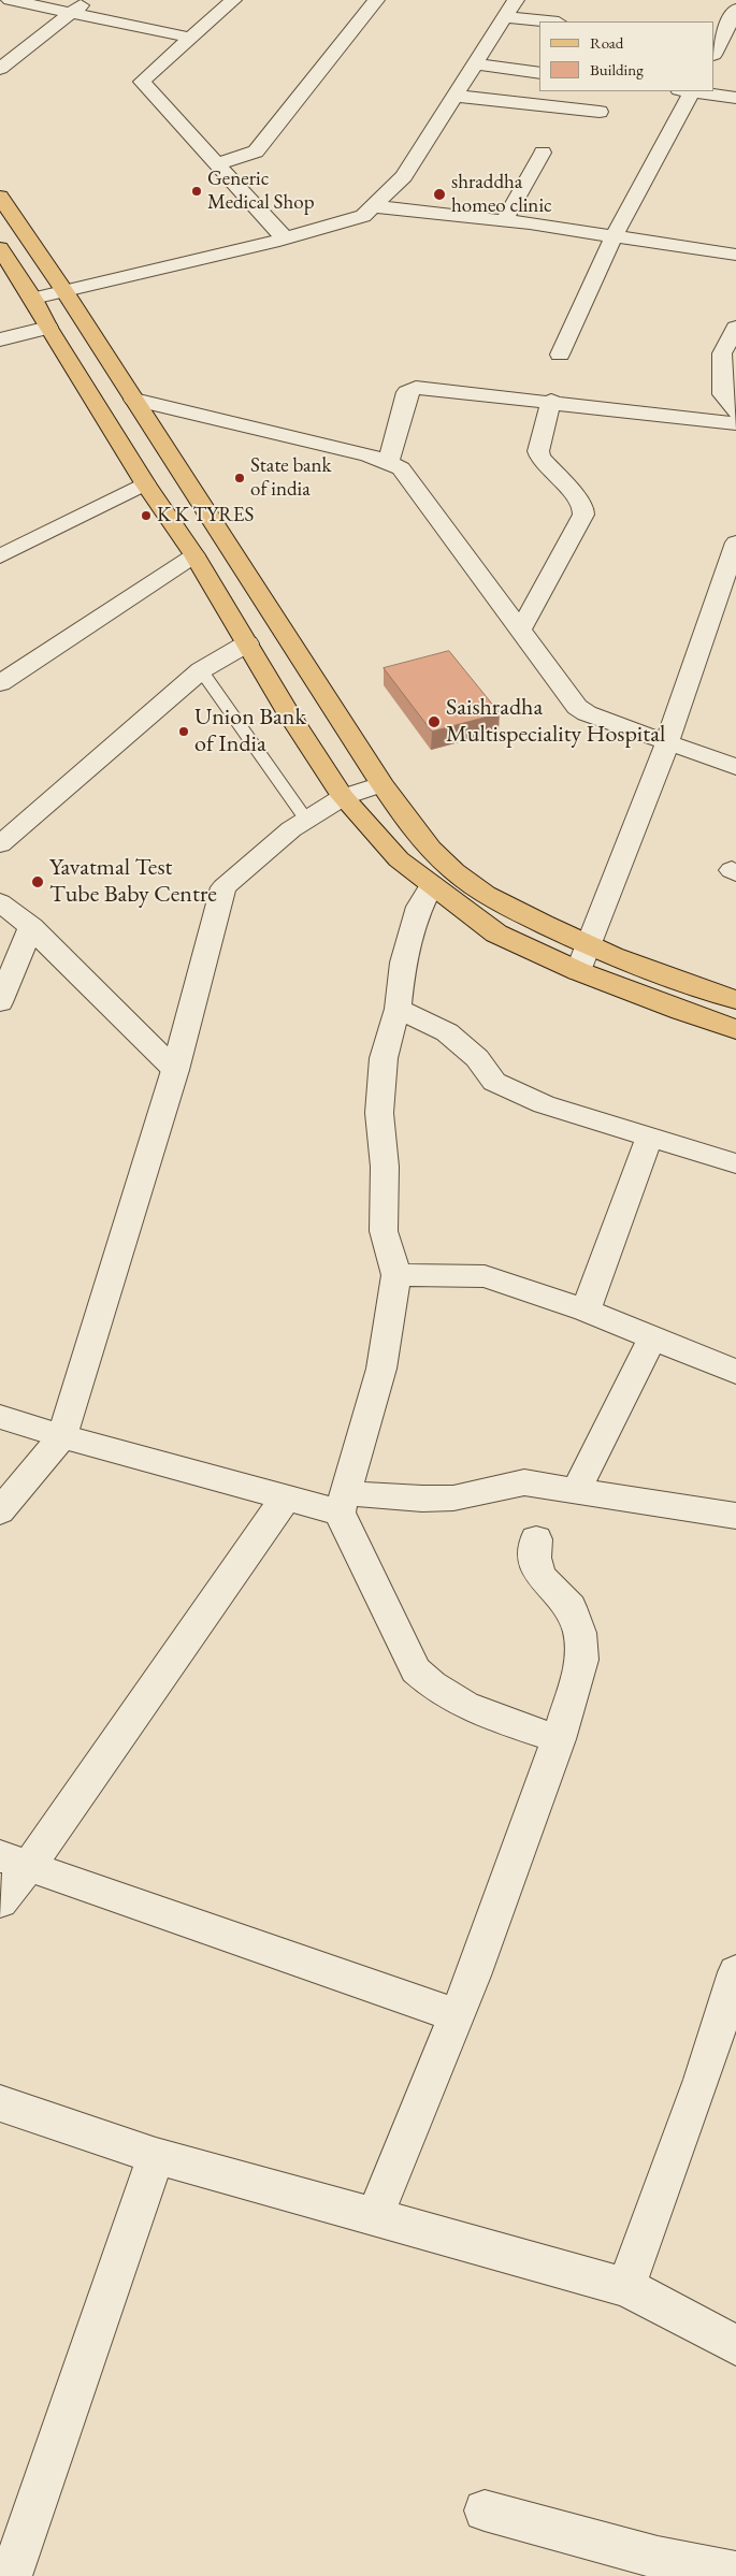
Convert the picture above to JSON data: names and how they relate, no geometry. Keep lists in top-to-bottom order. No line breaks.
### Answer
{"places":["Generic Medical Shop","shraddha homeo clinic","State bank of india","K K TYRES","Saishradha Multispeciality Hospital","Union Bank of India","Yavatmal Test Tube Baby Centre"],"legend":["Road","Building"]}
